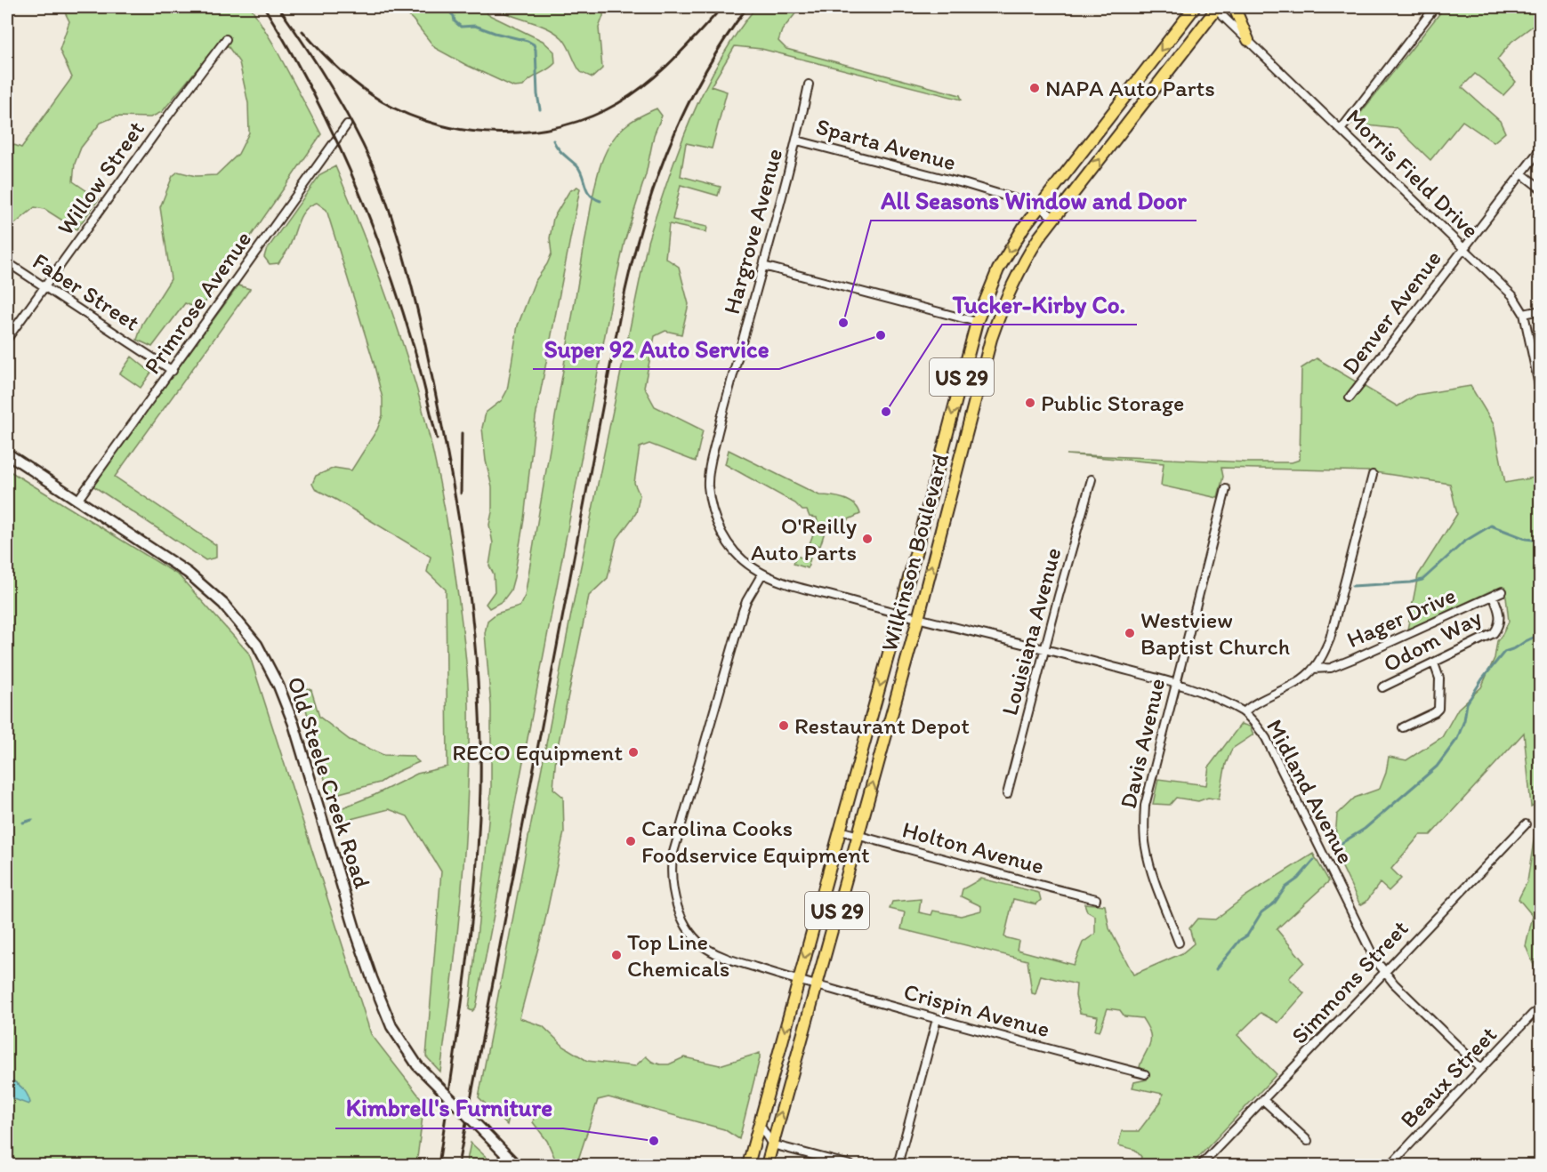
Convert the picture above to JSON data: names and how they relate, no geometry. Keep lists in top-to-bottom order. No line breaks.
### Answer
{"streets":{"main road":["US 29","Wilkinson Boulevard","Old Steele Creek Road"],"street":["Sparta Avenue","Morris Field Drive","Willow Street","Hargrove Avenue","Faber Street","Primrose Avenue","Denver Avenue","Hager Drive","Louisiana Avenue","Odom Way","Davis Avenue","Midland Avenue","Holton Avenue","Simmons Street","Crispin Avenue","Beaux Street"]},"crossings":[["Sparta Avenue","Hargrove Avenue"],["Sparta Avenue","Wilkinson Boulevard"],["Morris Field Drive","Denver Avenue"],["Morris Field Drive","Wilkinson Boulevard"],["Willow Street","Faber Street"],["Hargrove Avenue","Wilkinson Boulevard"],["Hargrove Avenue","Midland Avenue"],["Hargrove Avenue","Crispin Avenue"],["Faber Street","Primrose Avenue"],["Primrose Avenue","Old Steele Creek Road"],["Wilkinson Boulevard","Midland Avenue"],["Wilkinson Boulevard","Holton Avenue"],["Wilkinson Boulevard","Crispin Avenue"],["Hager Drive","Odom Way"],["Louisiana Avenue","Midland Avenue"],["Davis Avenue","Midland Avenue"],["Midland Avenue","Simmons Street"],["Midland Avenue","Beaux Street"]],"places":["NAPA Auto Parts","All Seasons Window and Door","Super 92 Auto Service","Public Storage","Tucker-Kirby Co.","O'Reilly Auto Parts","Westview Baptist Church","Restaurant Depot","RECO Equipment","Carolina Cooks Foodservice Equipment","Top Line Chemicals","Kimbrell's Furniture"]}
